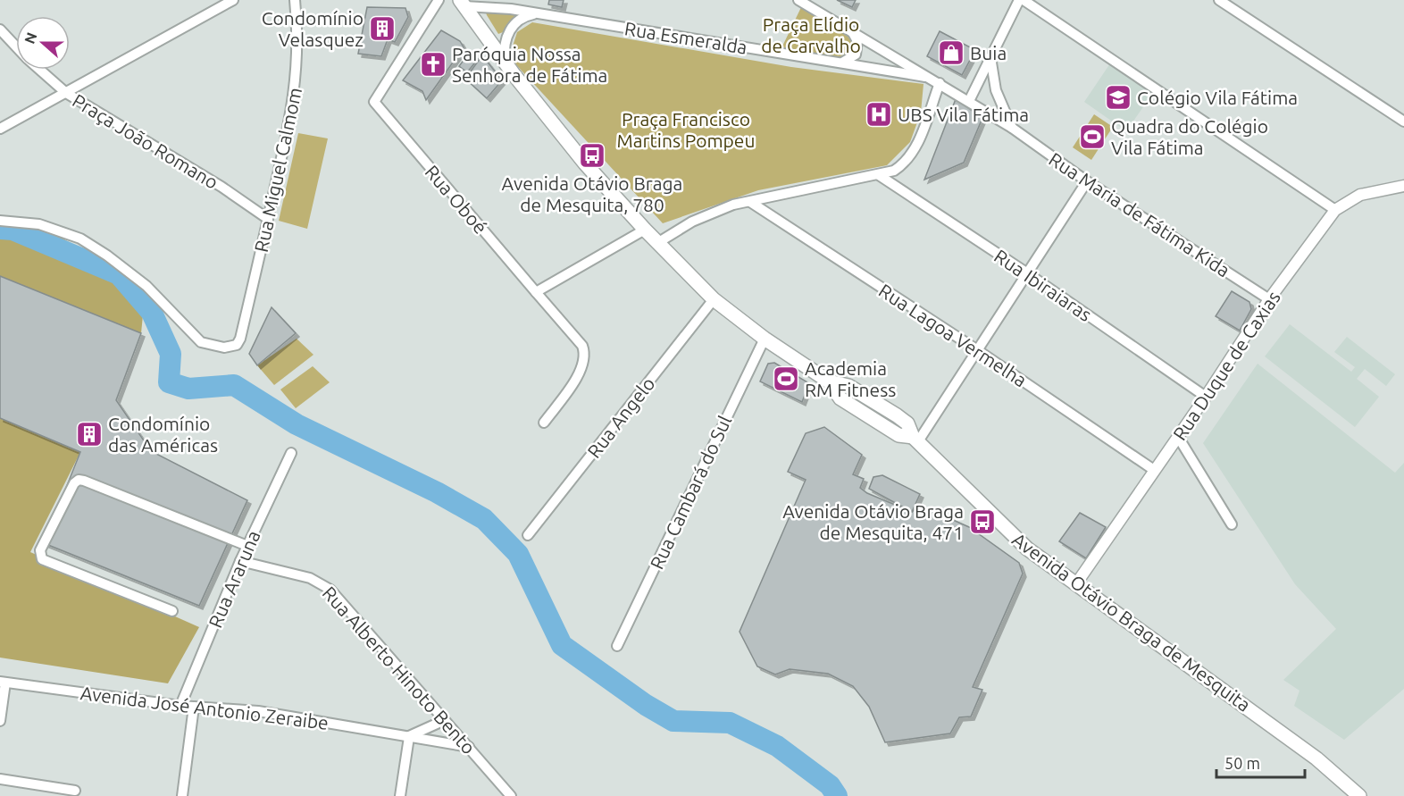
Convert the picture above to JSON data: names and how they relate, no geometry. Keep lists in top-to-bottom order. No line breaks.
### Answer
{"streets":{"main road":["Avenida Otávio Braga de Mesquita"],"street":["Rua Esmeralda","Praça João Romano","Rua Miguel Calmom","Rua Oboé","Rua Maria de Fátima Kida","Rua Ibiraiaras","Rua Lagoa Vermelha","Rua Duque de Caxias","Rua Angelo","Rua Cambará do Sul","Rua Araruna","Rua Alberto Hinoto Bento","Avenida José Antonio Zeraibe"]},"crossings":[["Rua Esmeralda","Rua Maria de Fátima Kida"],["Rua Esmeralda","Avenida Otávio Braga de Mesquita"],["Praça João Romano","Rua Miguel Calmom"],["Rua Maria de Fátima Kida","Rua Duque de Caxias"],["Rua Ibiraiaras","Rua Duque de Caxias"],["Rua Lagoa Vermelha","Rua Duque de Caxias"],["Rua Duque de Caxias","Avenida Otávio Braga de Mesquita"],["Rua Angelo","Avenida Otávio Braga de Mesquita"],["Rua Cambará do Sul","Avenida Otávio Braga de Mesquita"],["Rua Araruna","Rua Alberto Hinoto Bento"],["Rua Araruna","Avenida José Antonio Zeraibe"],["Rua Alberto Hinoto Bento","Avenida José Antonio Zeraibe"]],"parks":["Praça Elídio de Carvalho","Praça Francisco Martins Pompeu"],"places":{"building":["Condomínio Velasquez","Condomínio das Américas"],"shop":["Buia"],"church":["Paróquia Nossa Senhora de Fátima"],"school or university":["Colégio Vila Fátima"],"hospital":["UBS Vila Fátima"],"sports":["Quadra do Colégio Vila Fátima","Academia RM Fitness"],"bus stop":["Avenida Otávio Braga de Mesquita, 780","Avenida Otávio Braga de Mesquita, 471"]},"scale_bar":"50 m","north":"left"}
